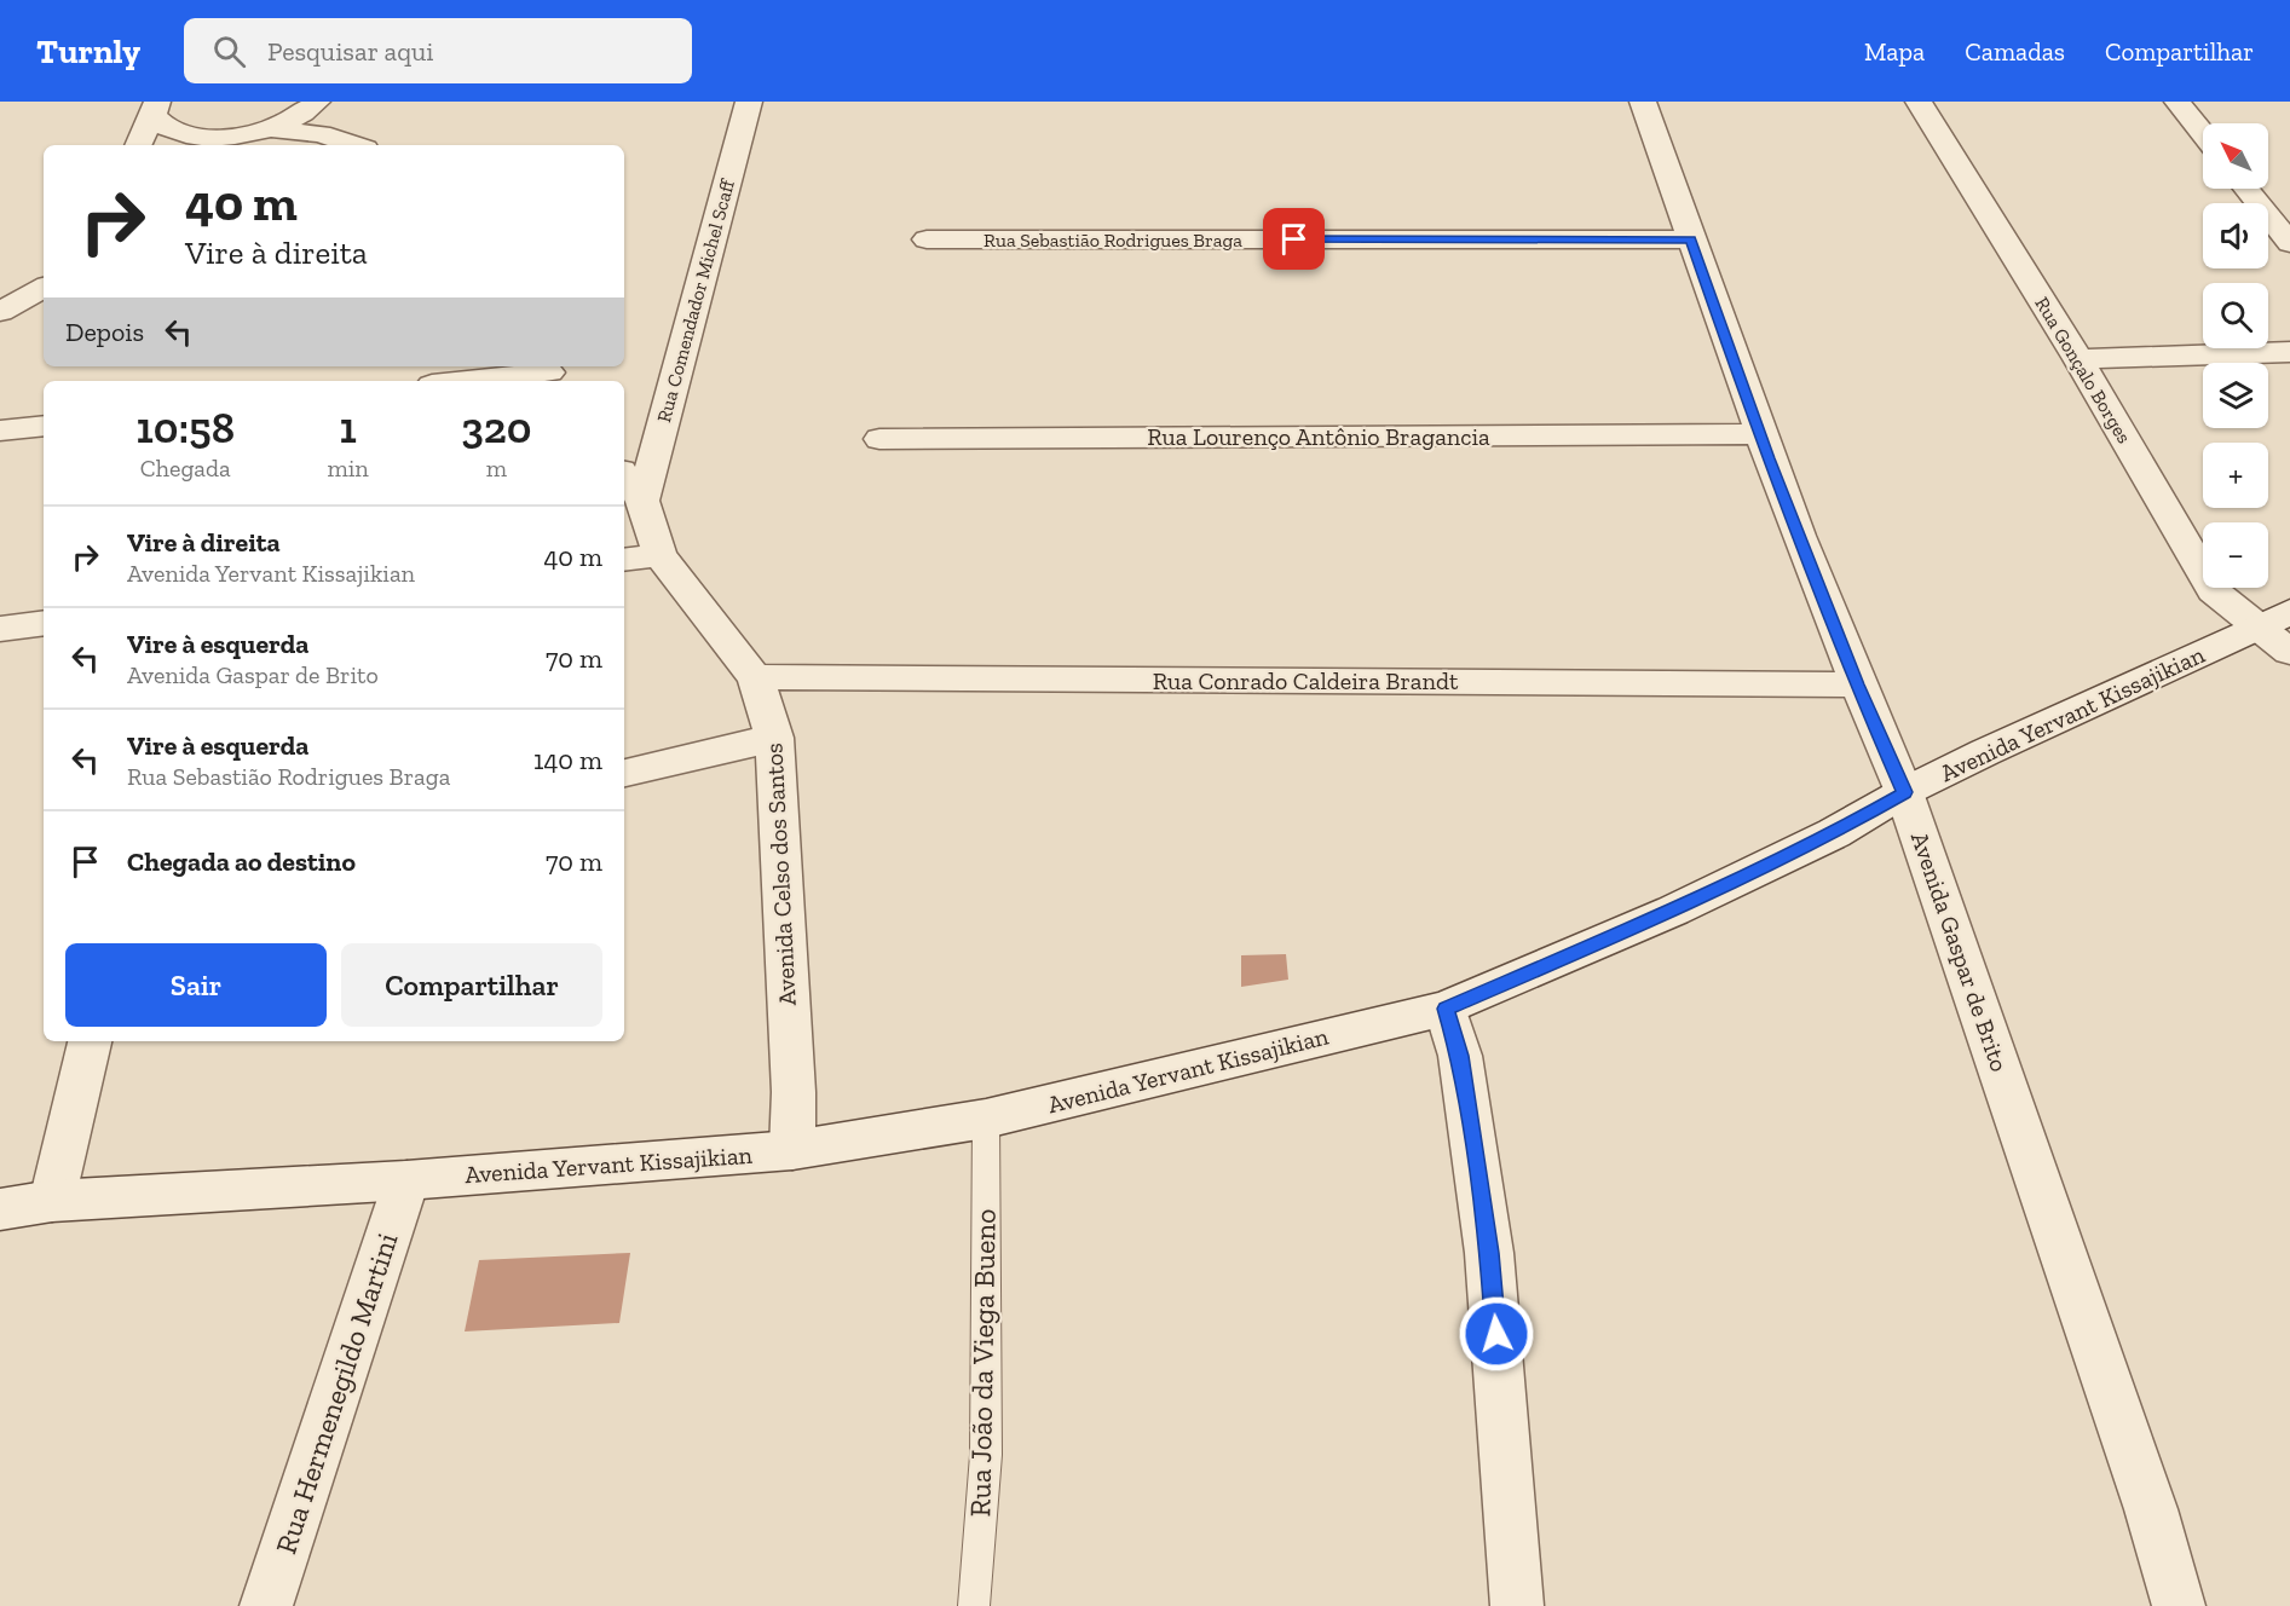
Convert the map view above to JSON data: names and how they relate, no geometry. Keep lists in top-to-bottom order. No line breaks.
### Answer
{"streets":{"street":["Rua Sebastião Rodrigues Braga","Rua Comendador Michel Scaff","Rua Gonçalo Borges","Rua Lourenço Antônio Bragancia","Rua Conrado Caldeira Brandt","Avenida Yervant Kissajikian","Avenida Celso dos Santos","Avenida Gaspar de Brito","Rua Hermenegildo Martini"],"lane":["Rua João da Viega Bueno"]},"crossings":[["Rua Sebastião Rodrigues Braga","Avenida Gaspar de Brito"],["Rua Comendador Michel Scaff","Avenida Celso dos Santos"],["Rua Gonçalo Borges","Avenida Yervant Kissajikian"],["Rua Lourenço Antônio Bragancia","Avenida Gaspar de Brito"],["Rua Conrado Caldeira Brandt","Avenida Celso dos Santos"],["Rua Conrado Caldeira Brandt","Avenida Gaspar de Brito"],["Avenida Yervant Kissajikian","Avenida Celso dos Santos"],["Avenida Yervant Kissajikian","Avenida Gaspar de Brito"],["Avenida Yervant Kissajikian","Rua João da Viega Bueno"],["Avenida Yervant Kissajikian","Rua Hermenegildo Martini"]],"north":"top left","page":{"header":"Turnly","search":"Pesquisar aqui","nav":["Mapa","Camadas","Compartilhar"],"map_buttons":["+","−"],"turn":["40 m","Vire à direita"],"then":"Depois","eta":["10:58","Chegada","1","min","320","m"],"list":[{"name":"Vire à direita","note":"Avenida Yervant Kissajikian","value":"40 m"},{"name":"Vire à esquerda","note":"Avenida Gaspar de Brito","value":"70 m"},{"name":"Vire à esquerda","note":"Rua Sebastião Rodrigues Braga","value":"140 m"},{"name":"Chegada ao destino","value":"70 m"}],"buttons":["Sair","Compartilhar"]}}
